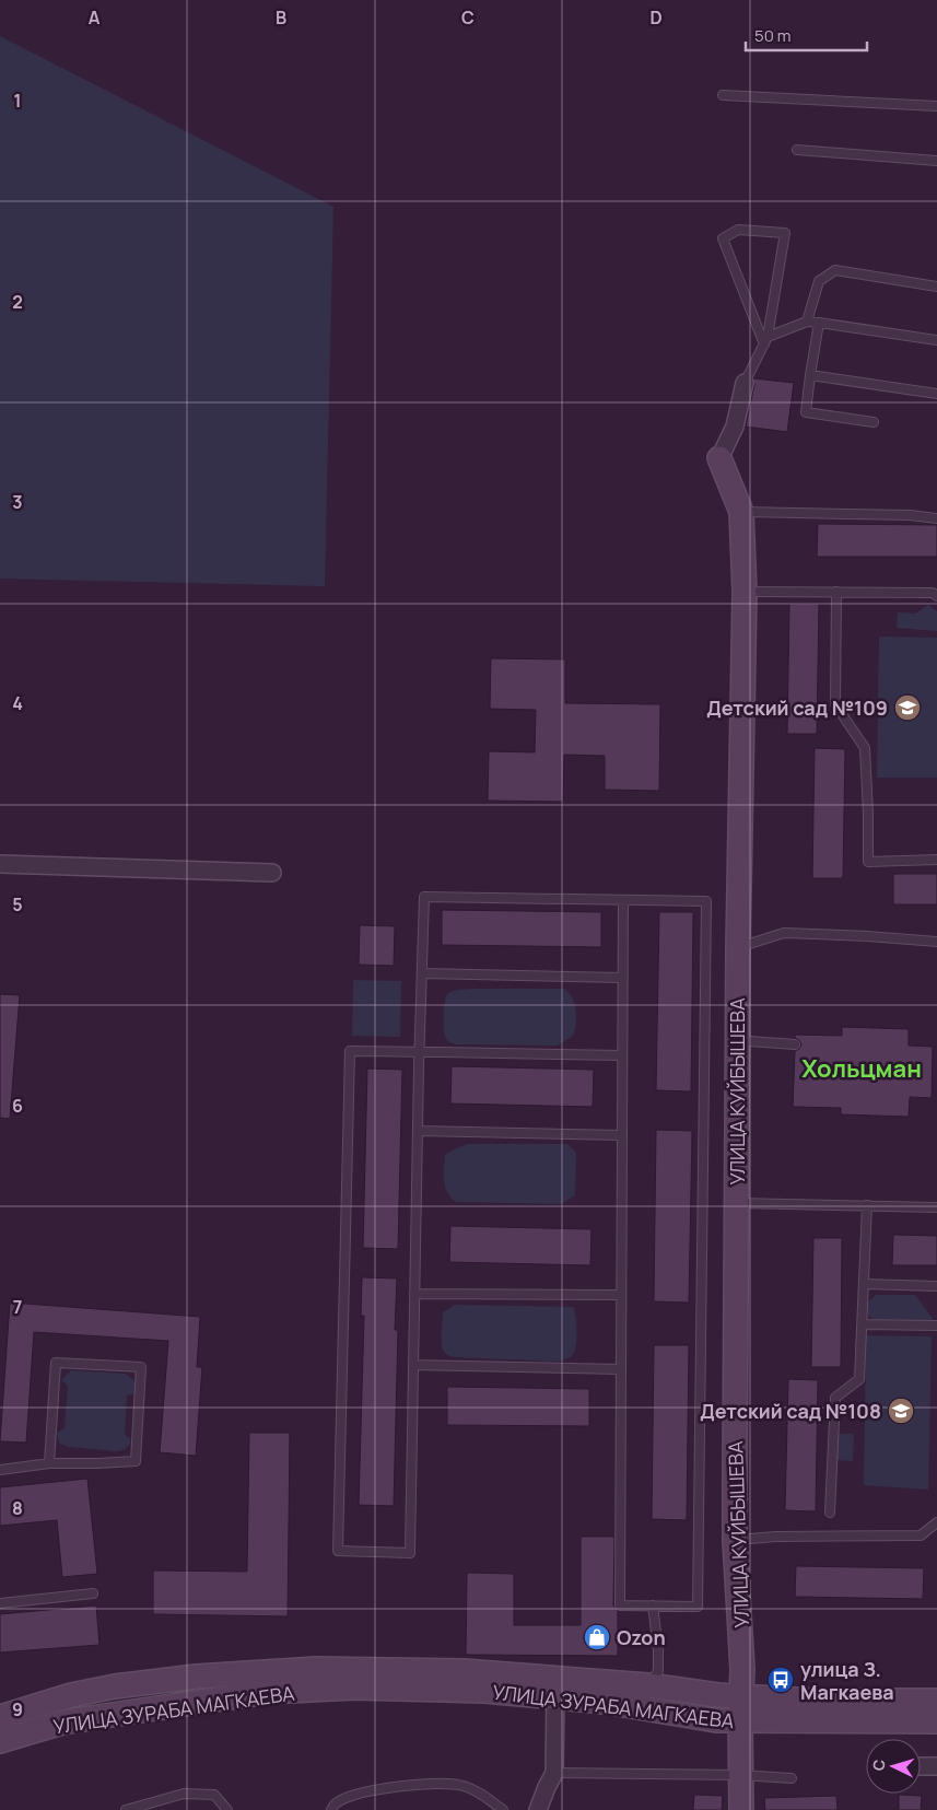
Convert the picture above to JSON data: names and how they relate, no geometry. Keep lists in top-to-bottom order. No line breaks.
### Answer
{"streets":{"main road":["УЛИЦА КУЙБЫШЕВА","УЛИЦА ЗУРАБА МАГКАЕВА"]},"crossings":[["УЛИЦА КУЙБЫШЕВА","УЛИЦА ЗУРАБА МАГКАЕВА"]],"districts":["Хольцман"],"places":{"school or university":["Детский сад №109","Детский сад №108"],"shop":["Ozon"],"bus stop":["улица З. Магкаева"]},"scale_bar":"50 m","north":"left","grid":{"columns":["A","B","C","D"],"rows":["1","2","3","4","5","6","7","8","9"]}}
